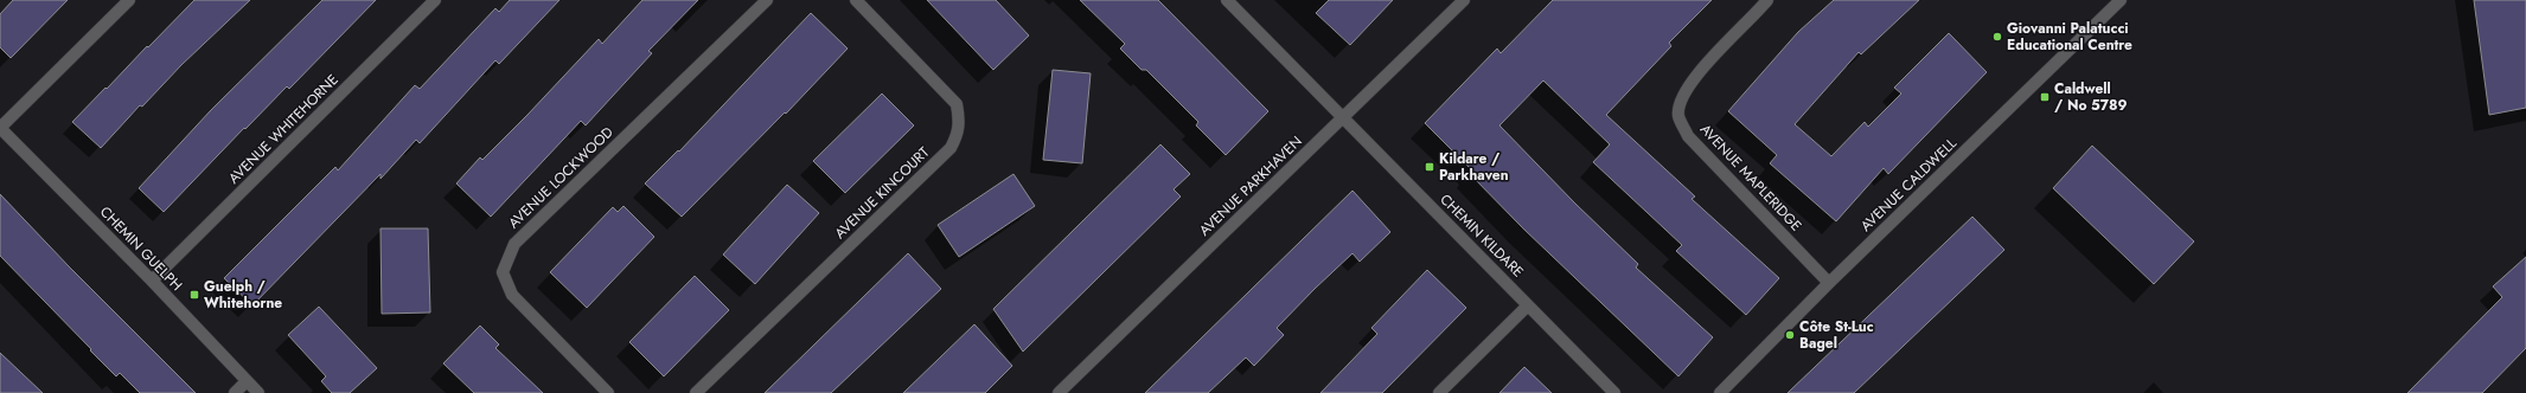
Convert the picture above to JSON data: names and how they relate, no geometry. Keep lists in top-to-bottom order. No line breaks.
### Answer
{"streets":{"street":["AVENUE WHITEHORNE","AVENUE LOCKWOOD","AVENUE MAPLERIDGE","AVENUE CALDWELL","AVENUE PARKHAVEN","AVENUE KINCOURT","CHEMIN KILDARE","CHEMIN GUELPH"]},"crossings":[["AVENUE WHITEHORNE","CHEMIN GUELPH"],["AVENUE MAPLERIDGE","AVENUE CALDWELL"],["AVENUE PARKHAVEN","CHEMIN KILDARE"]],"places":{"other":["Giovanni Palatucci Educational Centre","Côte St-Luc Bagel"],"transit":["Caldwell / No 5789","Kildare / Parkhaven","Guelph / Whitehorne"]}}
